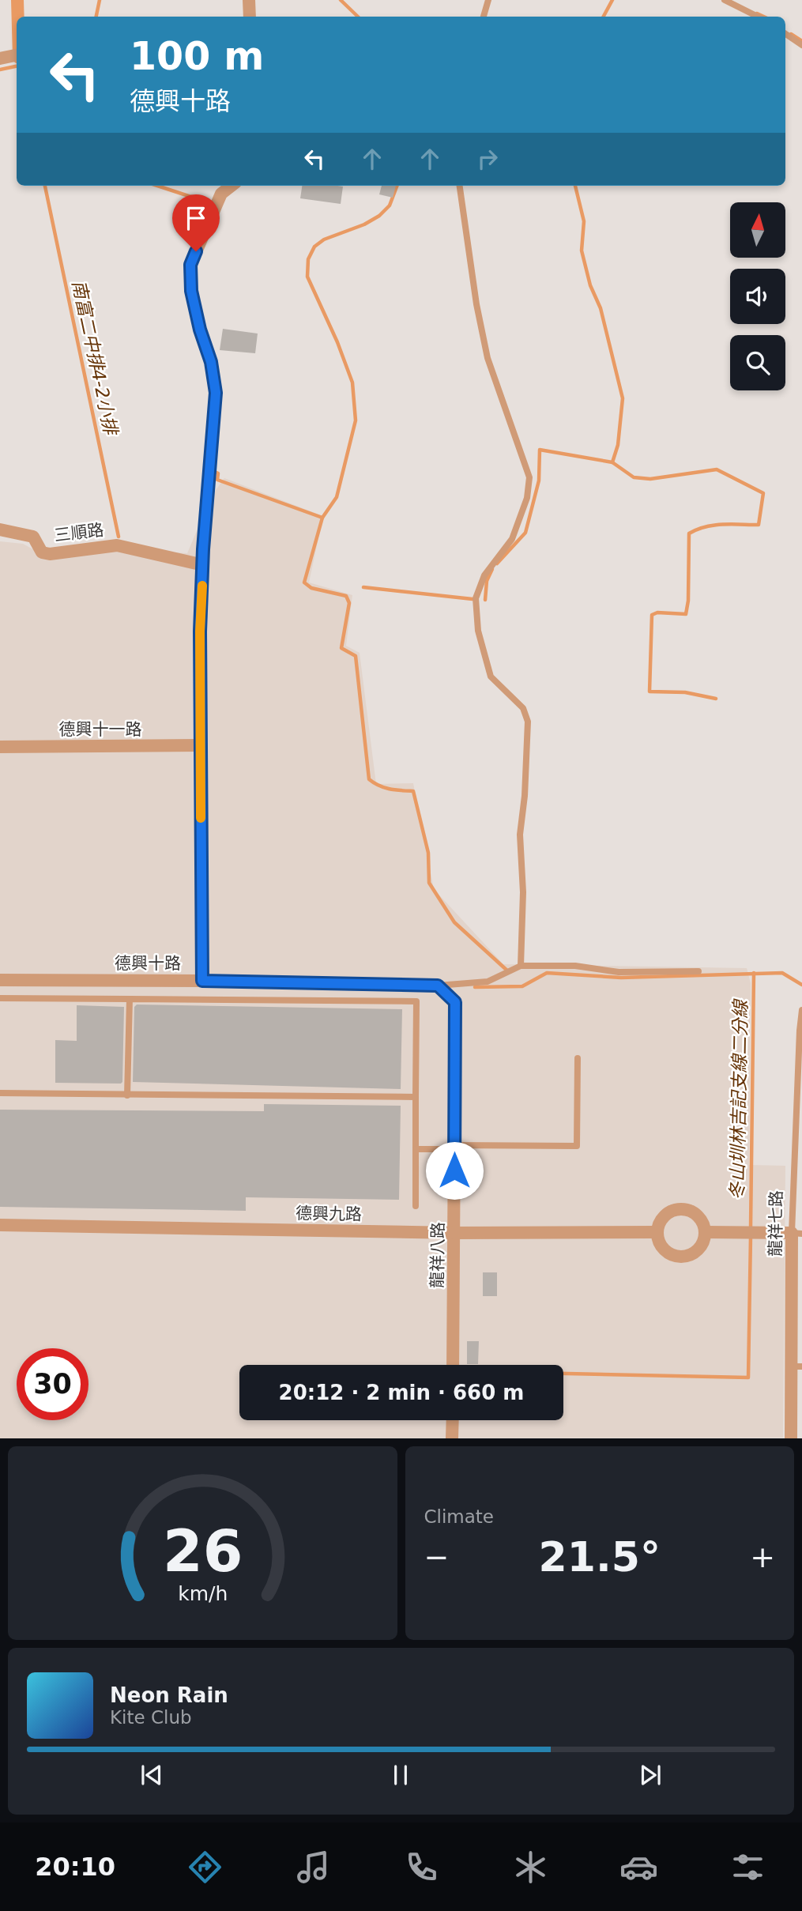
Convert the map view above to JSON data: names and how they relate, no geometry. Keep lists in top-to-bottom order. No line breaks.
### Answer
{"streets":{"street":["三順路","德興十一路","德興十路","德興九路","龍祥七路","龍祥八路"]},"crossings":[["德興十路","龍祥八路"],["德興九路","龍祥八路"]],"water":["南富二中排4-2小排","冬山圳林吉記支線二分線"],"north":"top","page":{"turn":["100 m","德興十路"],"limit":"30","trip":"20:12 · 2 min · 660 m","tile":"Climate","heat":["−","21.5°","+"],"song":["Neon Rain","Kite Club"],"tabs":"20:10","gauge":["26","km/h"]}}
